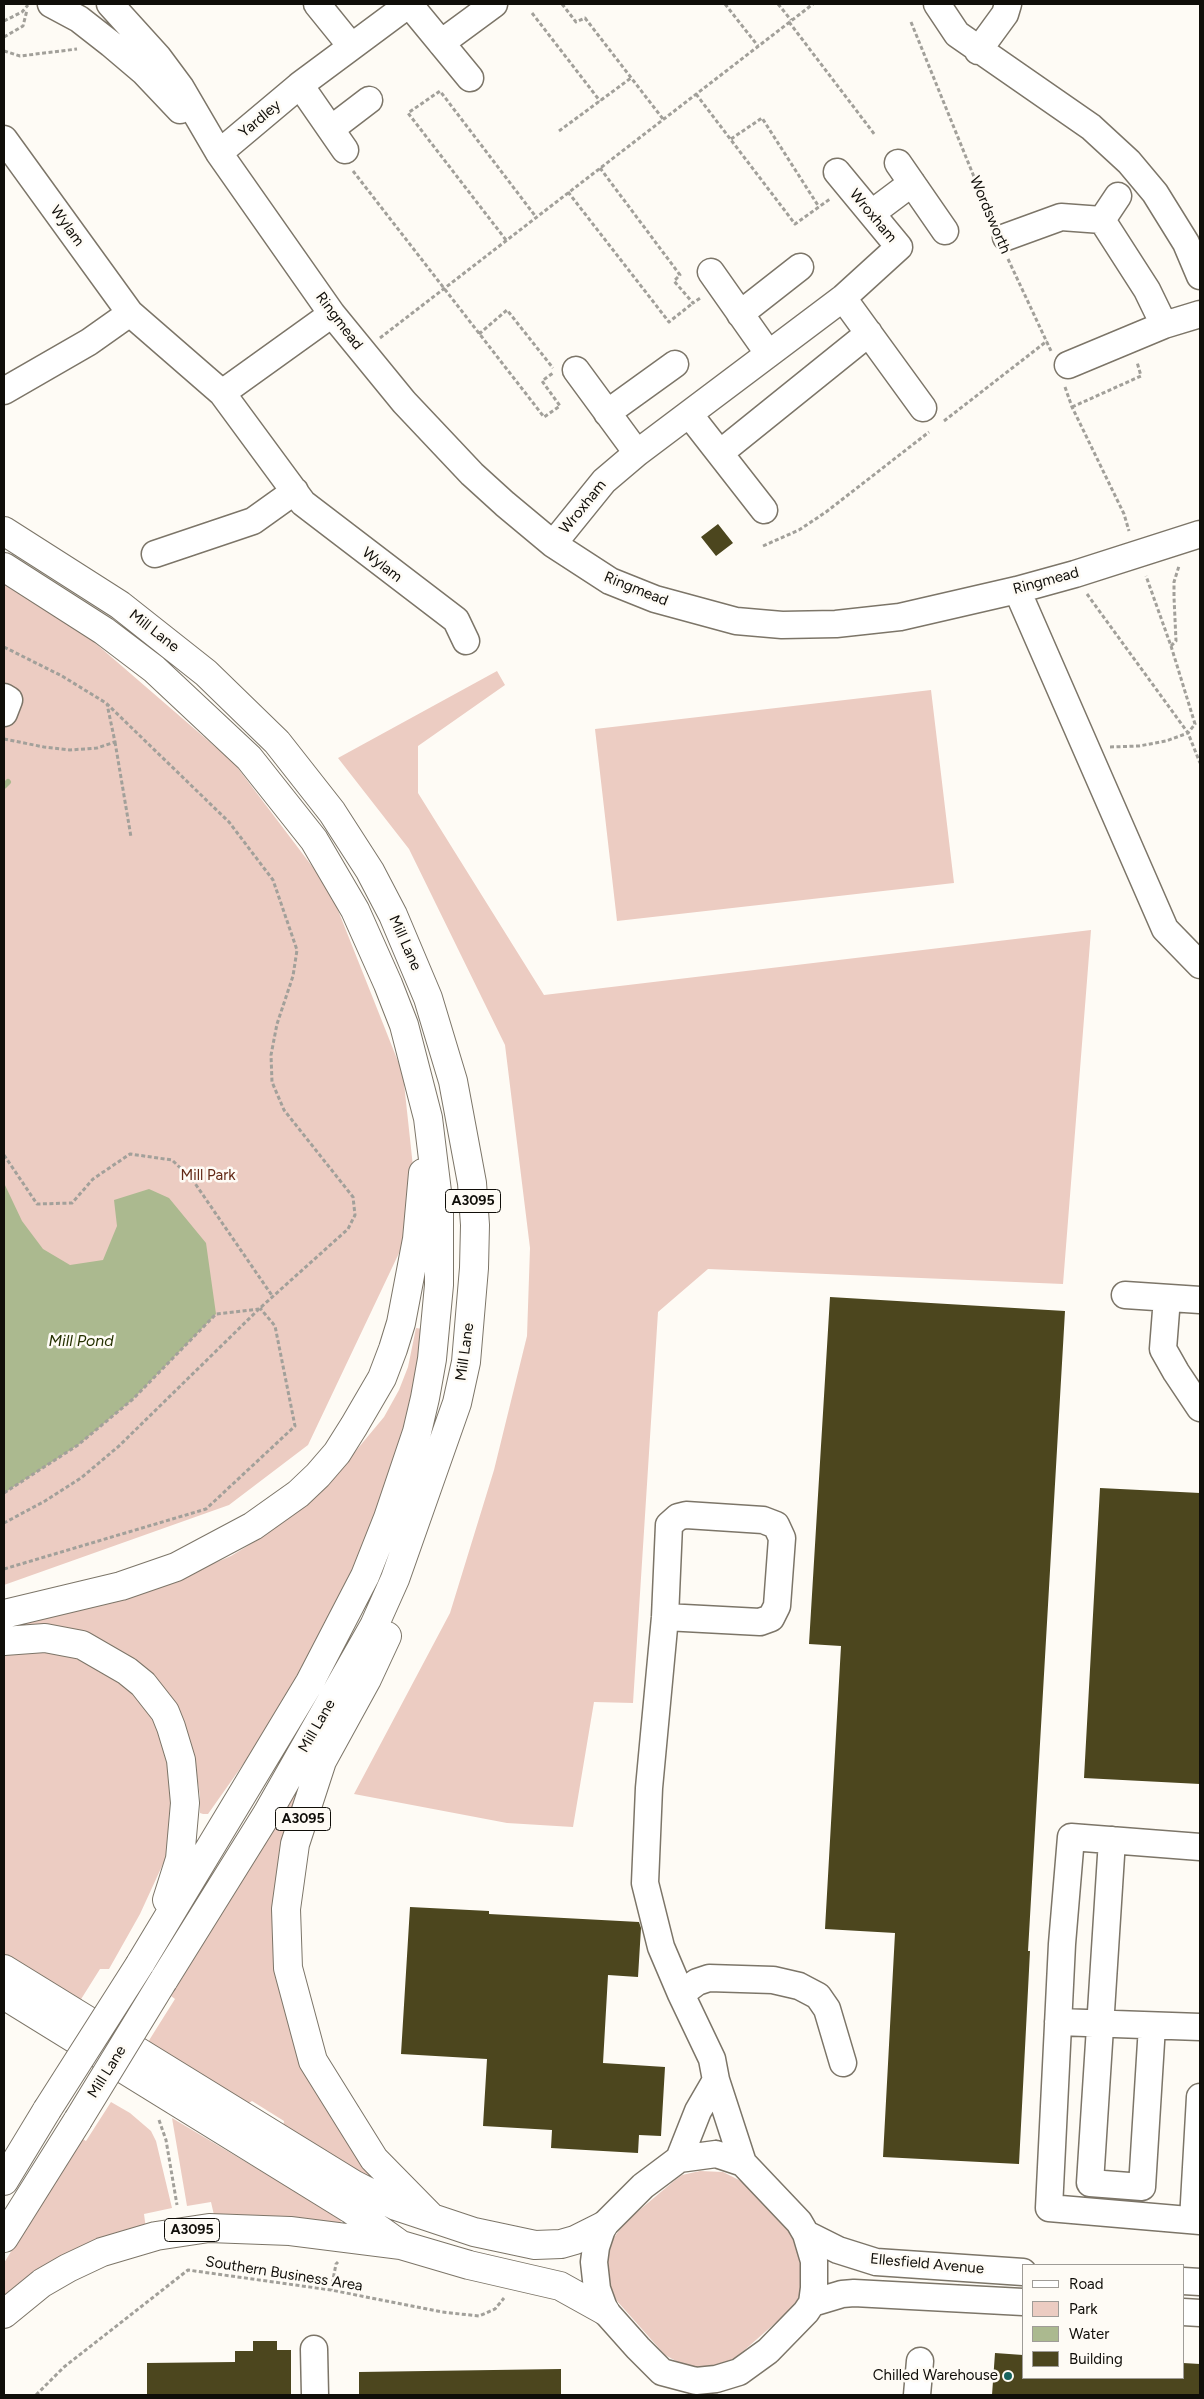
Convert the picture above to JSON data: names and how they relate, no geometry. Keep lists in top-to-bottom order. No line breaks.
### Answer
{"streets":{"main road":["Mill Lane","A3095"],"street":["Yardley","Wordsworth","Wroxham","Wylam","Ringmead","Ellesfield Avenue"],"path":["Southern Business Area"]},"crossings":[["Yardley","Ringmead"],["Wroxham","Ringmead"],["Mill Lane","A3095"]],"water":["Mill Pond"],"parks":["Mill Park"],"places":["Chilled Warehouse"],"legend":["Road","Park","Water","Building"]}
